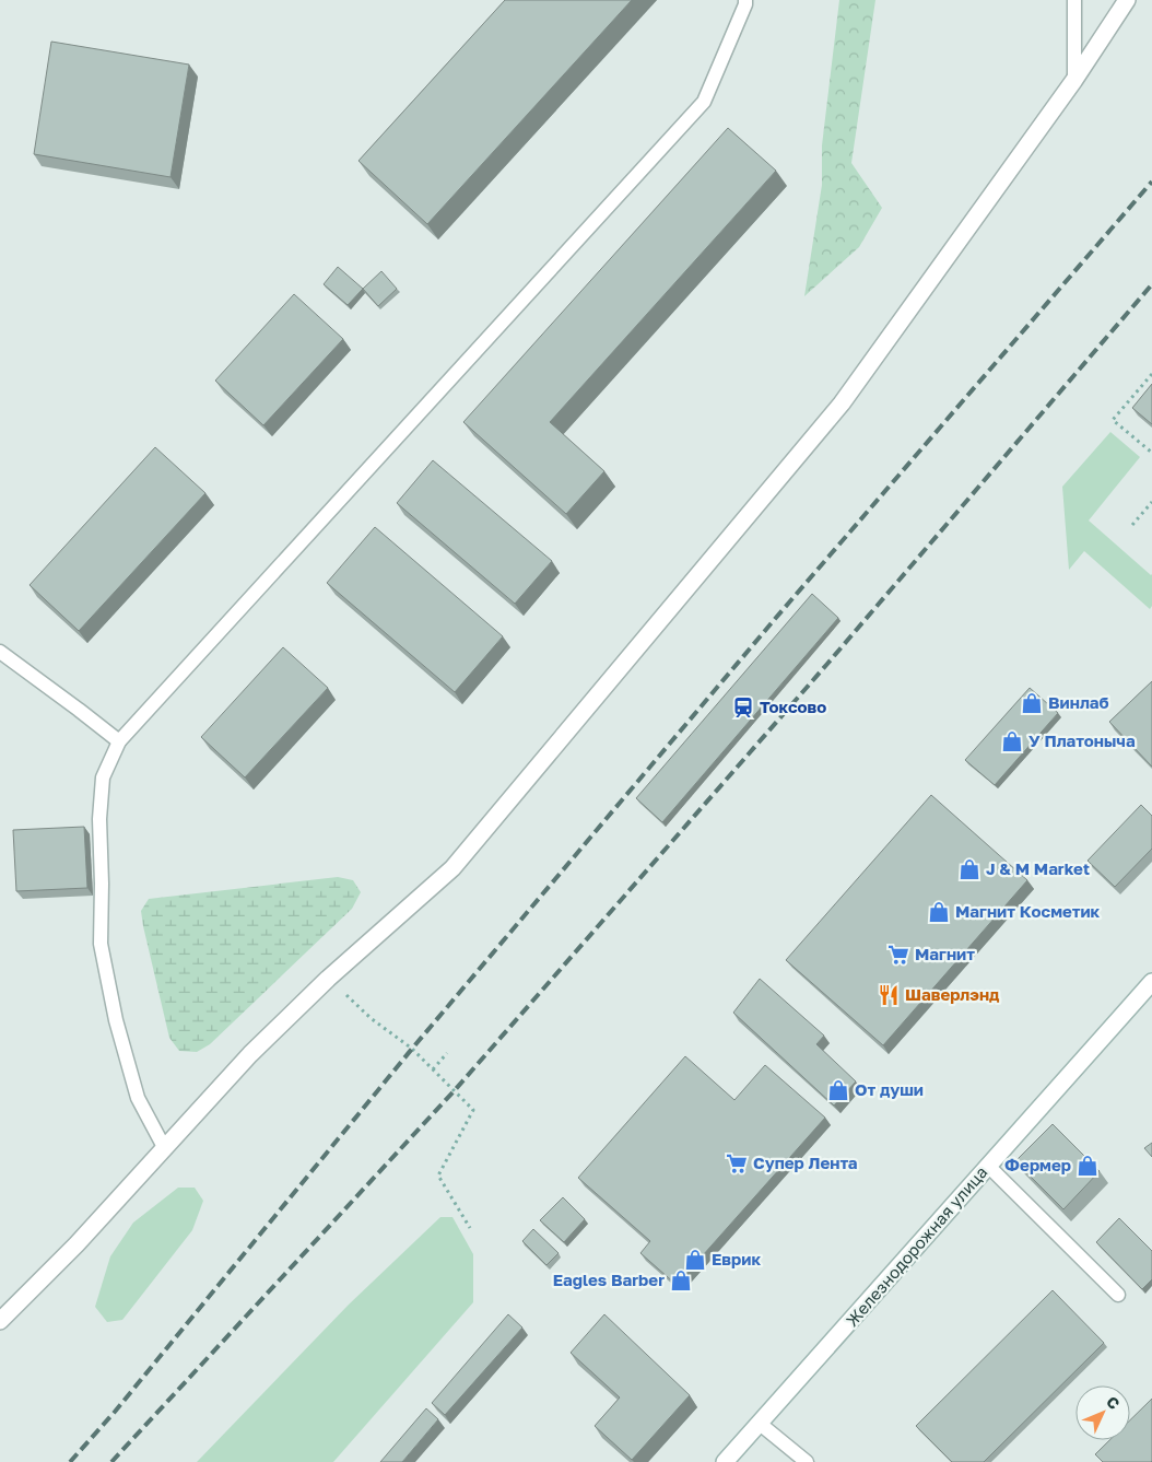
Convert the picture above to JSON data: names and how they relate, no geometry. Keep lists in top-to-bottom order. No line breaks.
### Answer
{"streets":{"street":["Железнодорожная улица"]},"places":{"shop":["Винлаб","У Платоныча","J & M Market","Магнит Косметик","От души","Фермер","Еврик","Eagles Barber"],"station":["Токсово"],"supermarket":["Магнит","Супер Лента"],"restaurant":["Шаверлэнд"]},"north":"top right"}
